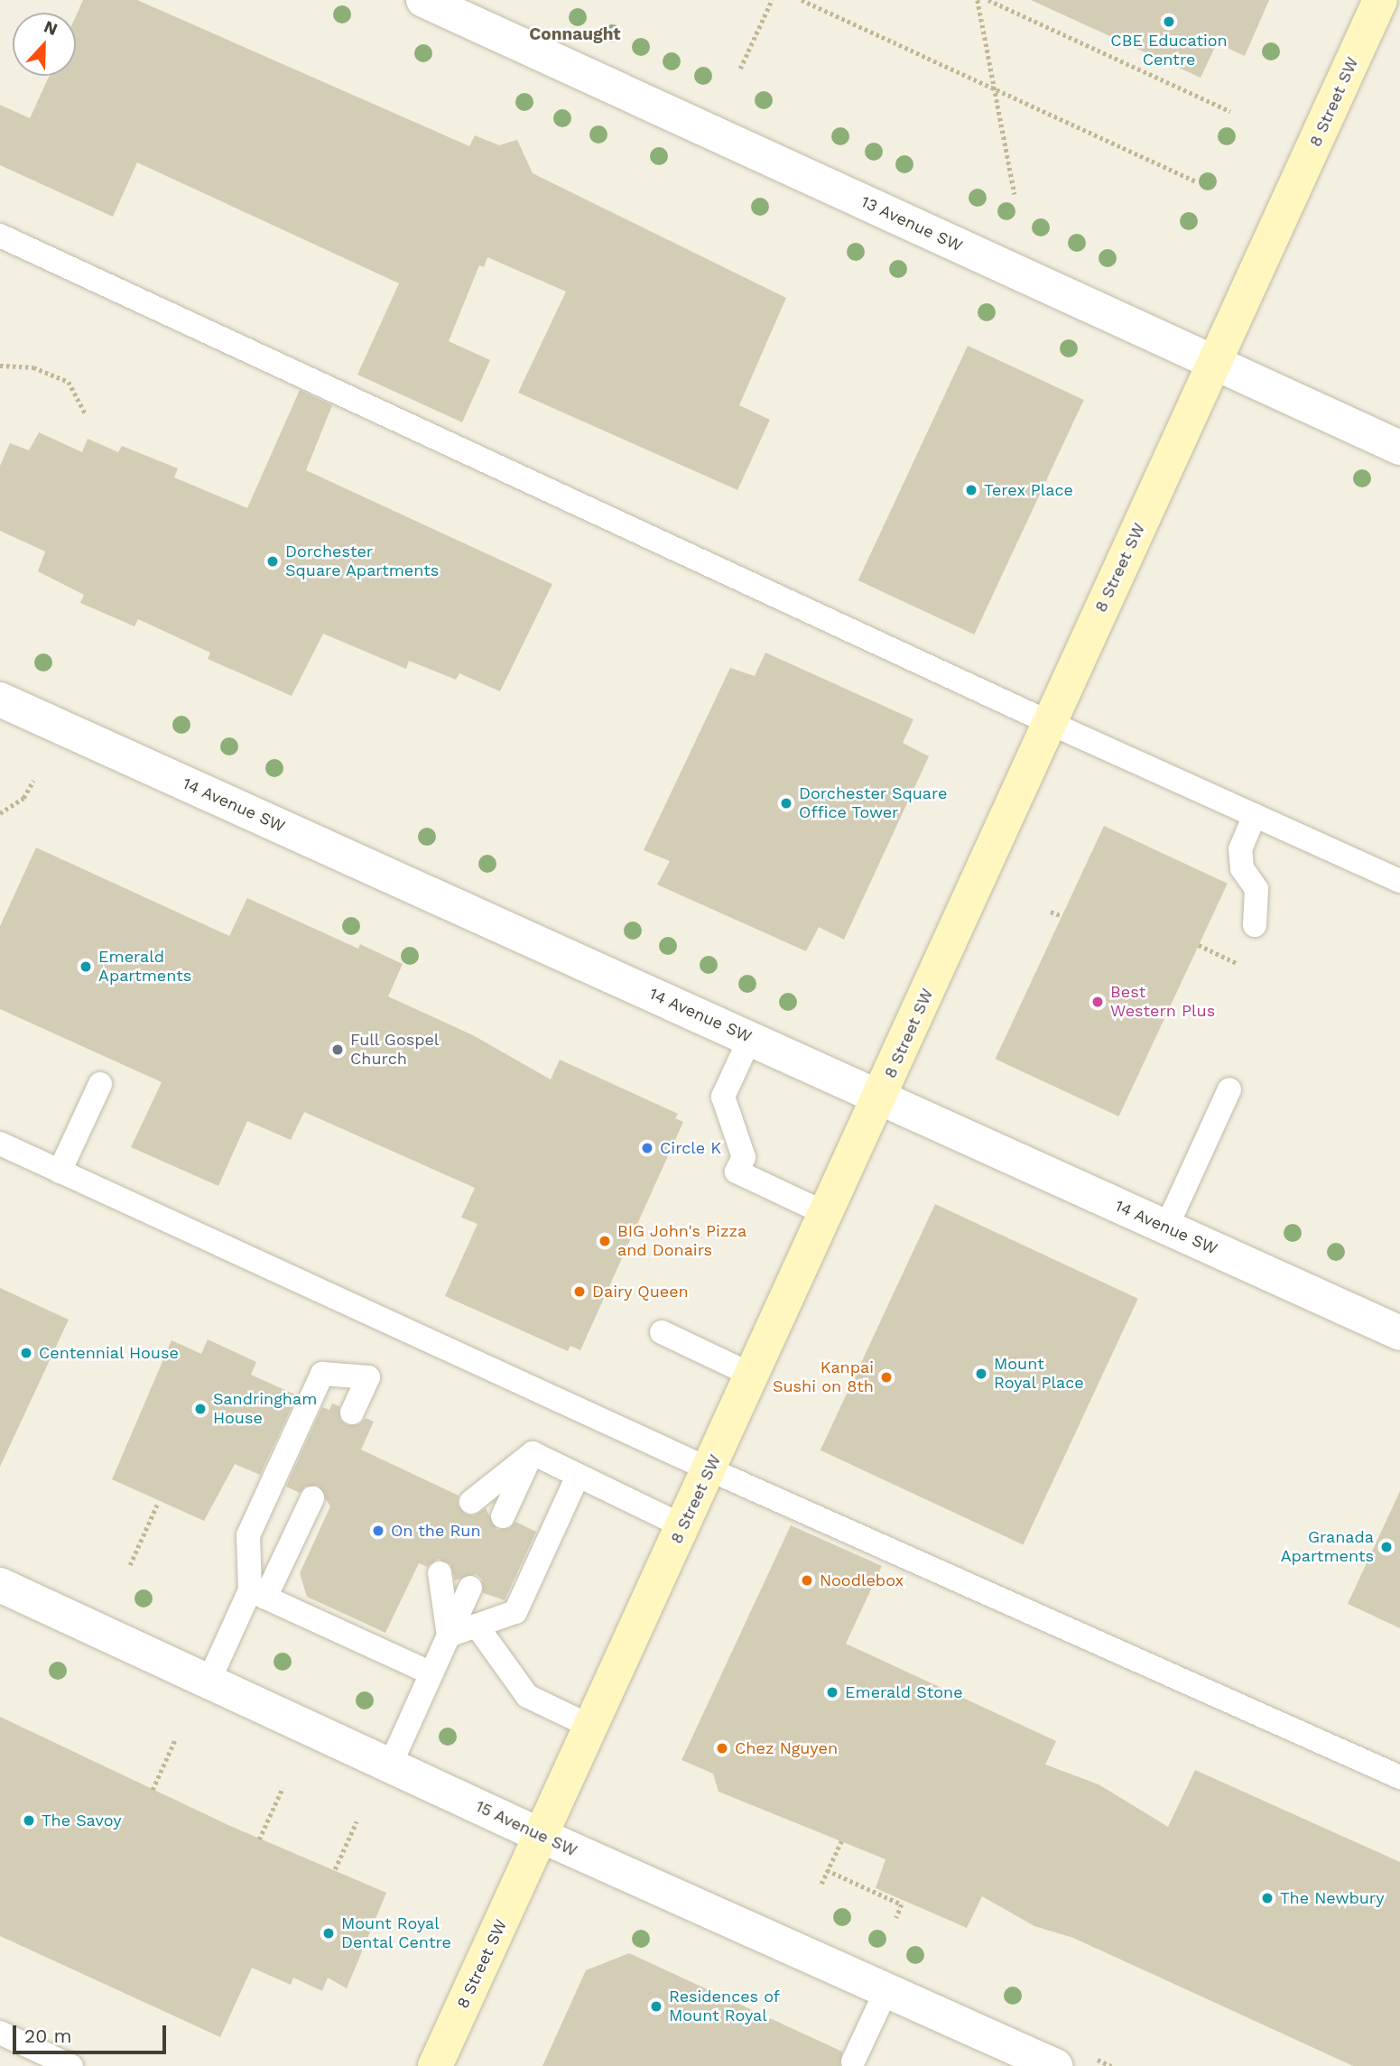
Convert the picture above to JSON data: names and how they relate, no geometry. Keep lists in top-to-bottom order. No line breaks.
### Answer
{"streets":{"main road":["8 Street SW"],"street":["13 Avenue SW","14 Avenue SW","15 Avenue SW"]},"crossings":[["8 Street SW","13 Avenue SW"],["8 Street SW","14 Avenue SW"],["8 Street SW","15 Avenue SW"]],"districts":["Connaught"],"places":["CBE Education Centre","Terex Place","Dorchester Square Apartments","Dorchester Square Office Tower","Emerald Apartments","Best Western Plus","Full Gospel Church","Circle K","BIG John's Pizza and Donairs","Dairy Queen","Centennial House","Mount Royal Place","Kanpai Sushi on 8th","Sandringham House","On the Run","Granada Apartments","Noodlebox","Emerald Stone","Chez Nguyen","The Savoy","The Newbury","Mount Royal Dental Centre","Residences of Mount Royal"],"scale_bar":"20 m","north":"top"}
